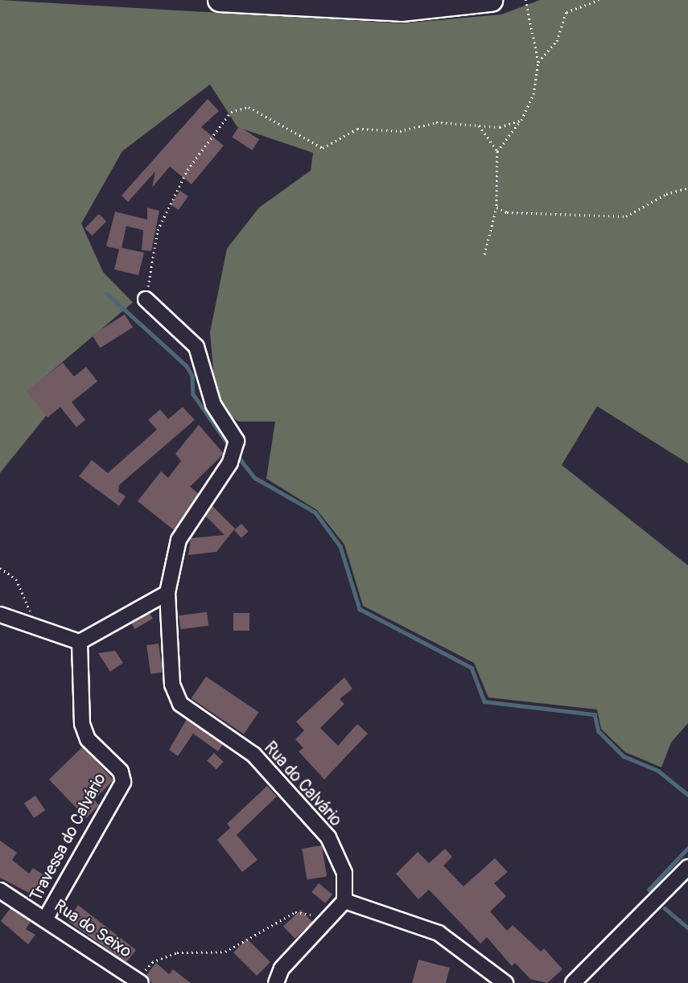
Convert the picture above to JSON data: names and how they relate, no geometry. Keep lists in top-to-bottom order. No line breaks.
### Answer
{"streets":{"street":["Rua do Calvário","Travessa do Calvário","Rua do Seixo"]},"crossings":[["Travessa do Calvário","Rua do Seixo"]]}
